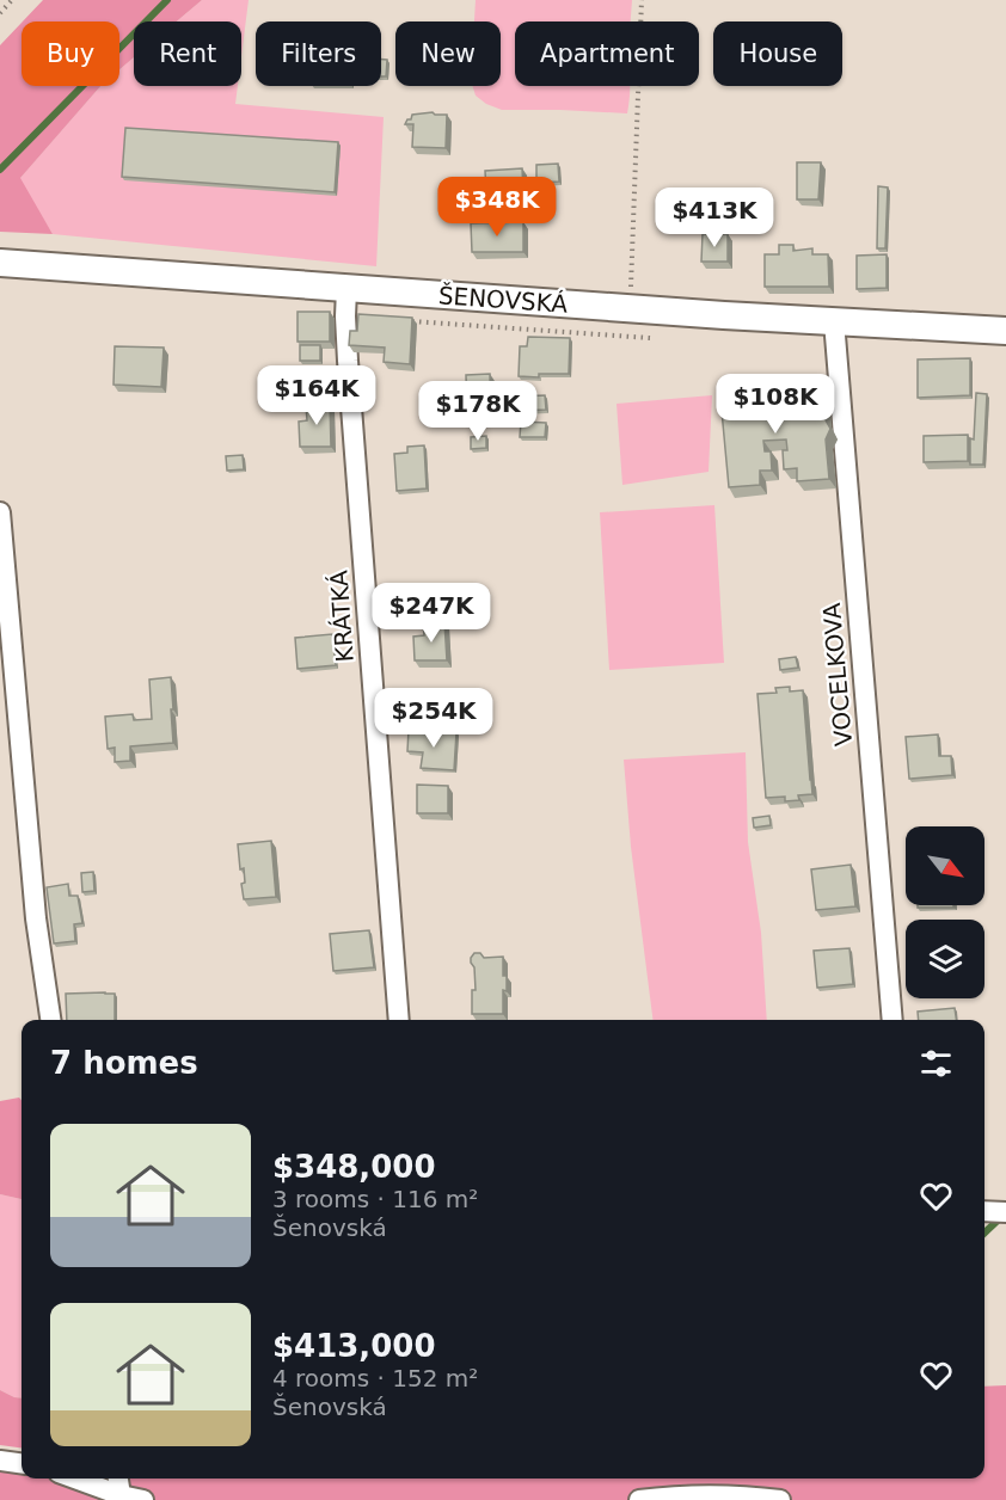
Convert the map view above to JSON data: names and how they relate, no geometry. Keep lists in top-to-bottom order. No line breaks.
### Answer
{"streets":{"main road":["ŠENOVSKÁ"],"street":["KRÁTKÁ","VOCELKOVA"]},"crossings":[["ŠENOVSKÁ","KRÁTKÁ"],["ŠENOVSKÁ","VOCELKOVA"]],"north":"bottom right","page":{"chip":["Buy","Rent","Filters","New","Apartment","House"],"price":["$348K","$413K","$164K","$108K","$178K","$247K","$254K"],"heading":"7 homes","list":[{"name":"$348,000","note":"3 rooms · 116 m² · Šenovská"},{"name":"$413,000","note":"4 rooms · 152 m² · Šenovská"}]}}
